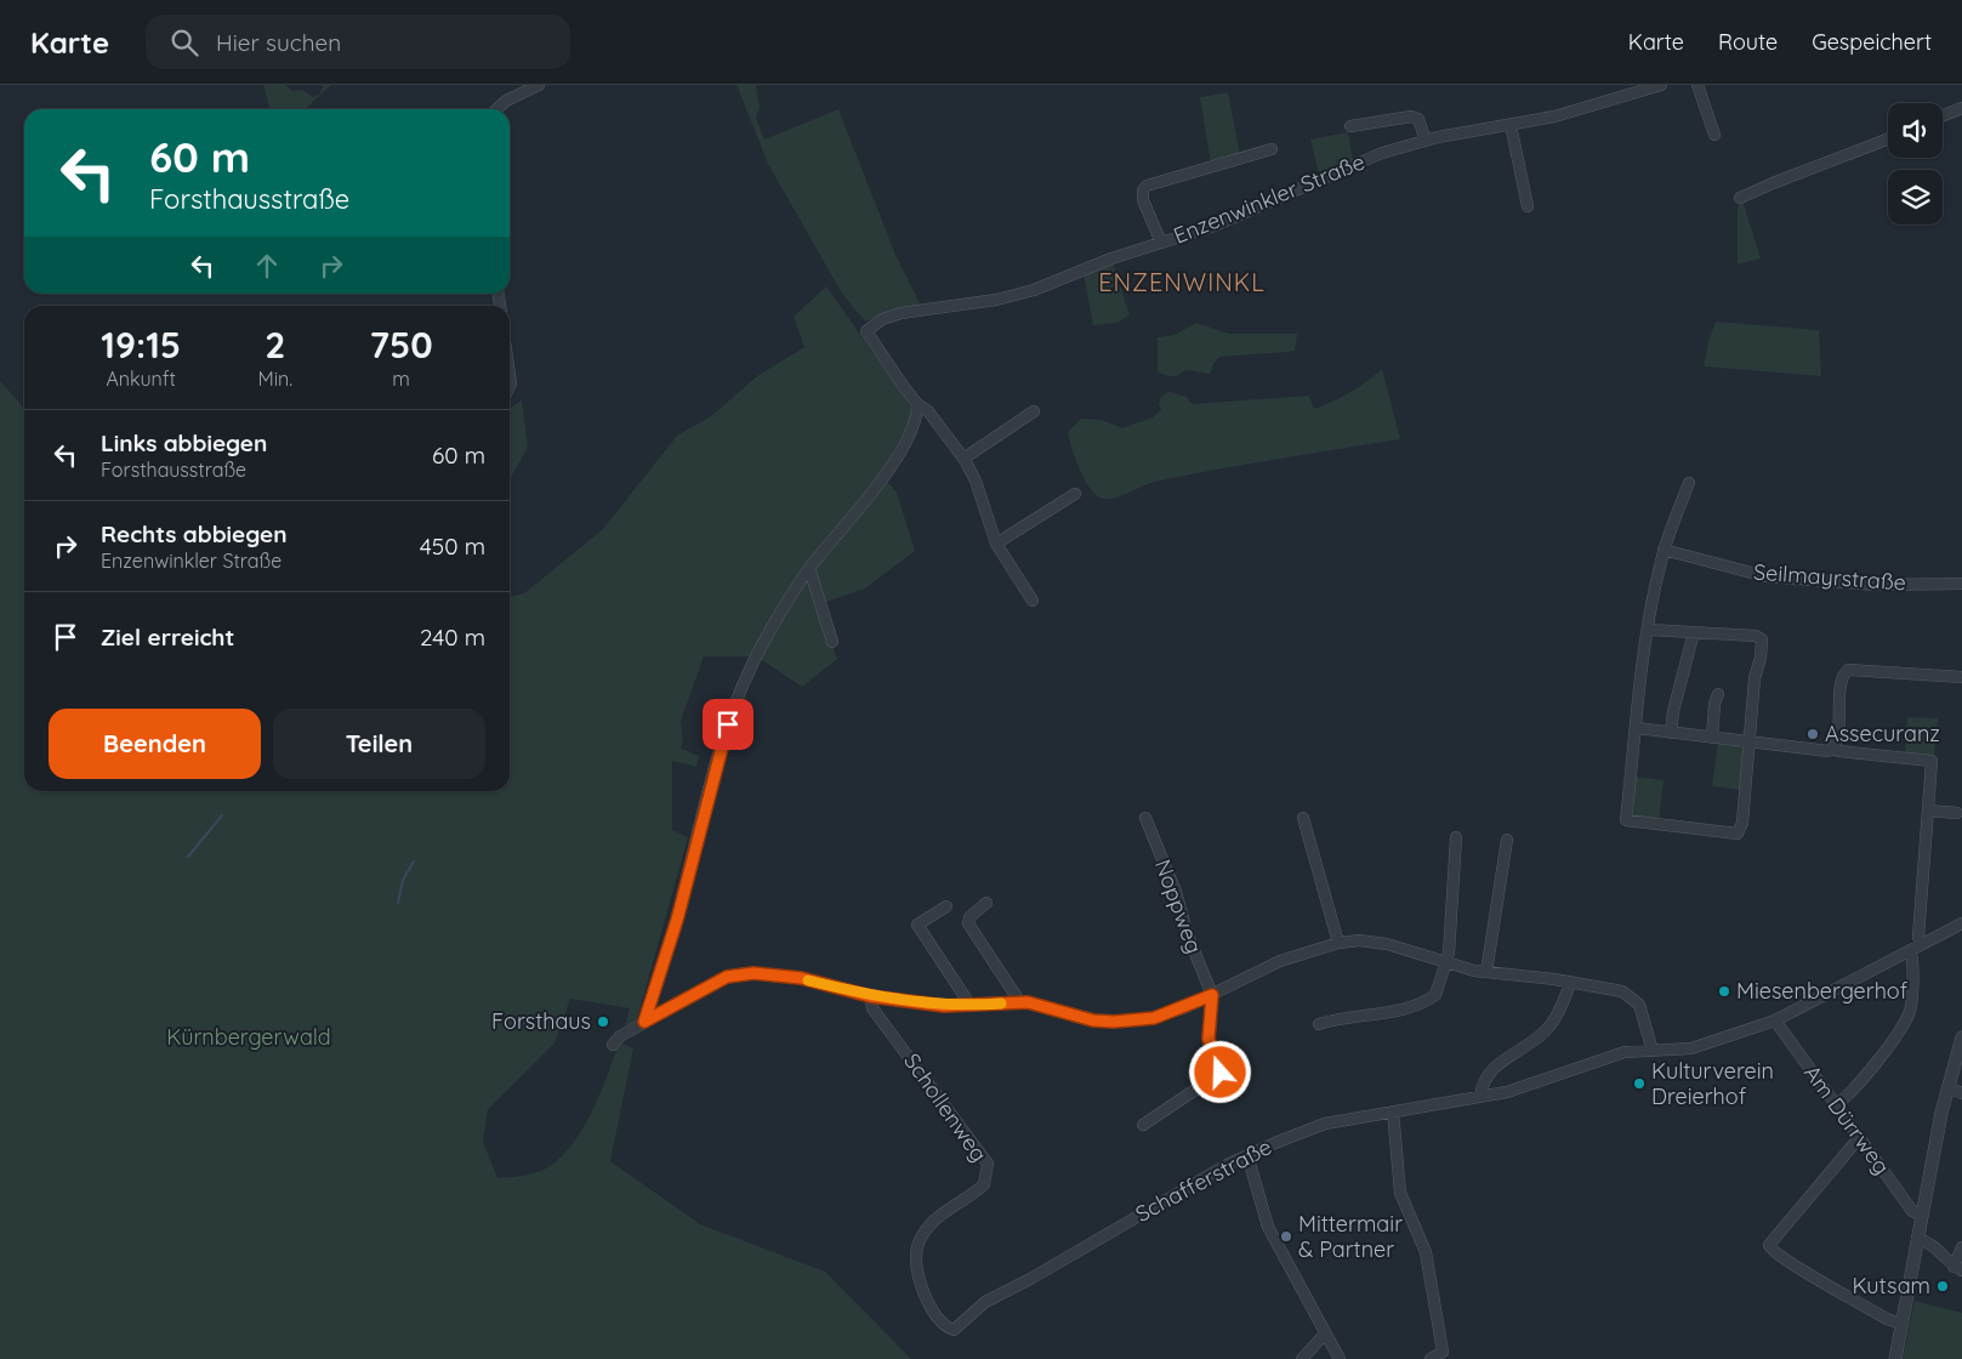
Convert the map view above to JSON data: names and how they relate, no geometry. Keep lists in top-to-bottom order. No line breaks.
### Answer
{"streets":{"street":["Enzenwinkler Straße","Seilmayrstraße","Noppweg","Schollenweg","Am Dürrweg","Schafferstraße"]},"crossings":[["Schollenweg","Schafferstraße"],["Am Dürrweg","Schafferstraße"]],"districts":["ENZENWINKL"],"parks":["Kürnbergerwald"],"places":["Assecuranz","Miesenbergerhof","Forsthaus","Kulturverein Dreierhof","Mittermair & Partner","Kutsam"],"page":{"header":"Karte","search":"Hier suchen","nav":["Karte","Route","Gespeichert"],"turn":["60 m","Forsthausstraße"],"eta":["19:15","Ankunft","2","Min.","750","m"],"list":[{"name":"Links abbiegen","note":"Forsthausstraße","value":"60 m"},{"name":"Rechts abbiegen","note":"Enzenwinkler Straße","value":"450 m"},{"name":"Ziel erreicht","value":"240 m"}],"buttons":["Beenden","Teilen"]}}
